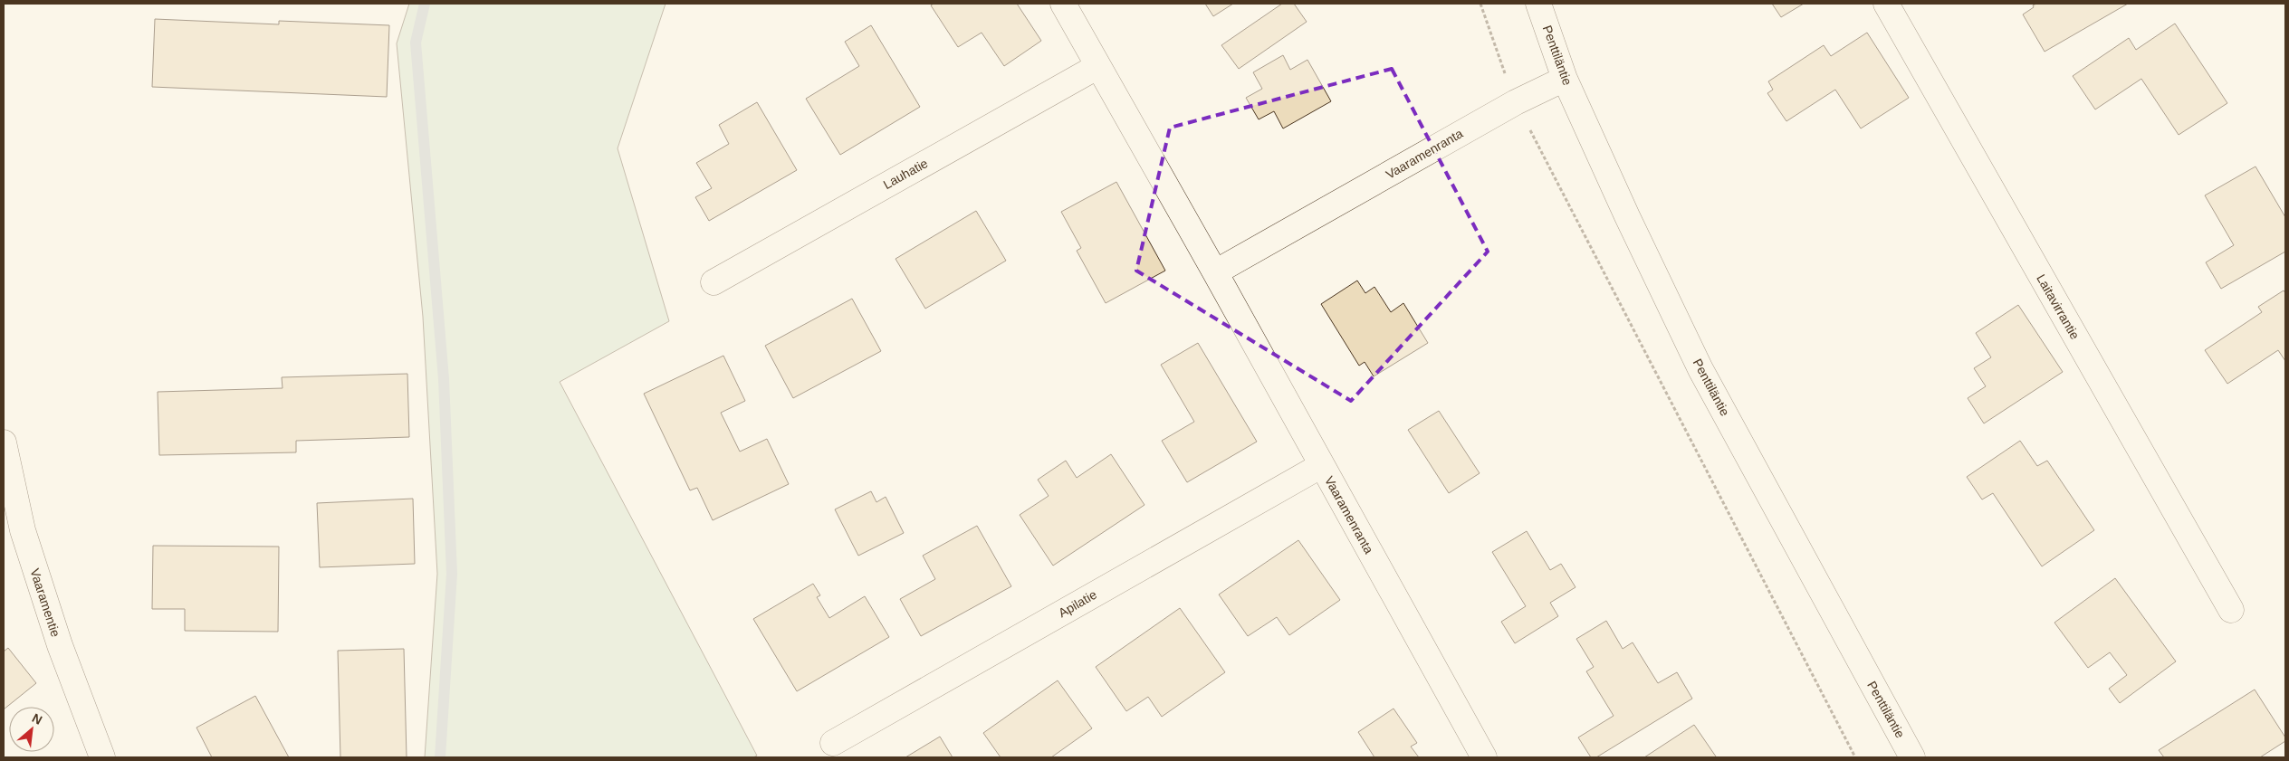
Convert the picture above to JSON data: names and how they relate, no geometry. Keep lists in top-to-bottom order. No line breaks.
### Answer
{"streets":{"street":["Penttiläntie","Vaaramenranta","Lauhatie","Laitavirrantie","Vaaramentie","Apilatie"]},"crossings":[["Penttiläntie","Vaaramenranta"],["Vaaramenranta","Lauhatie"],["Vaaramenranta","Apilatie"]],"north":"top right"}
